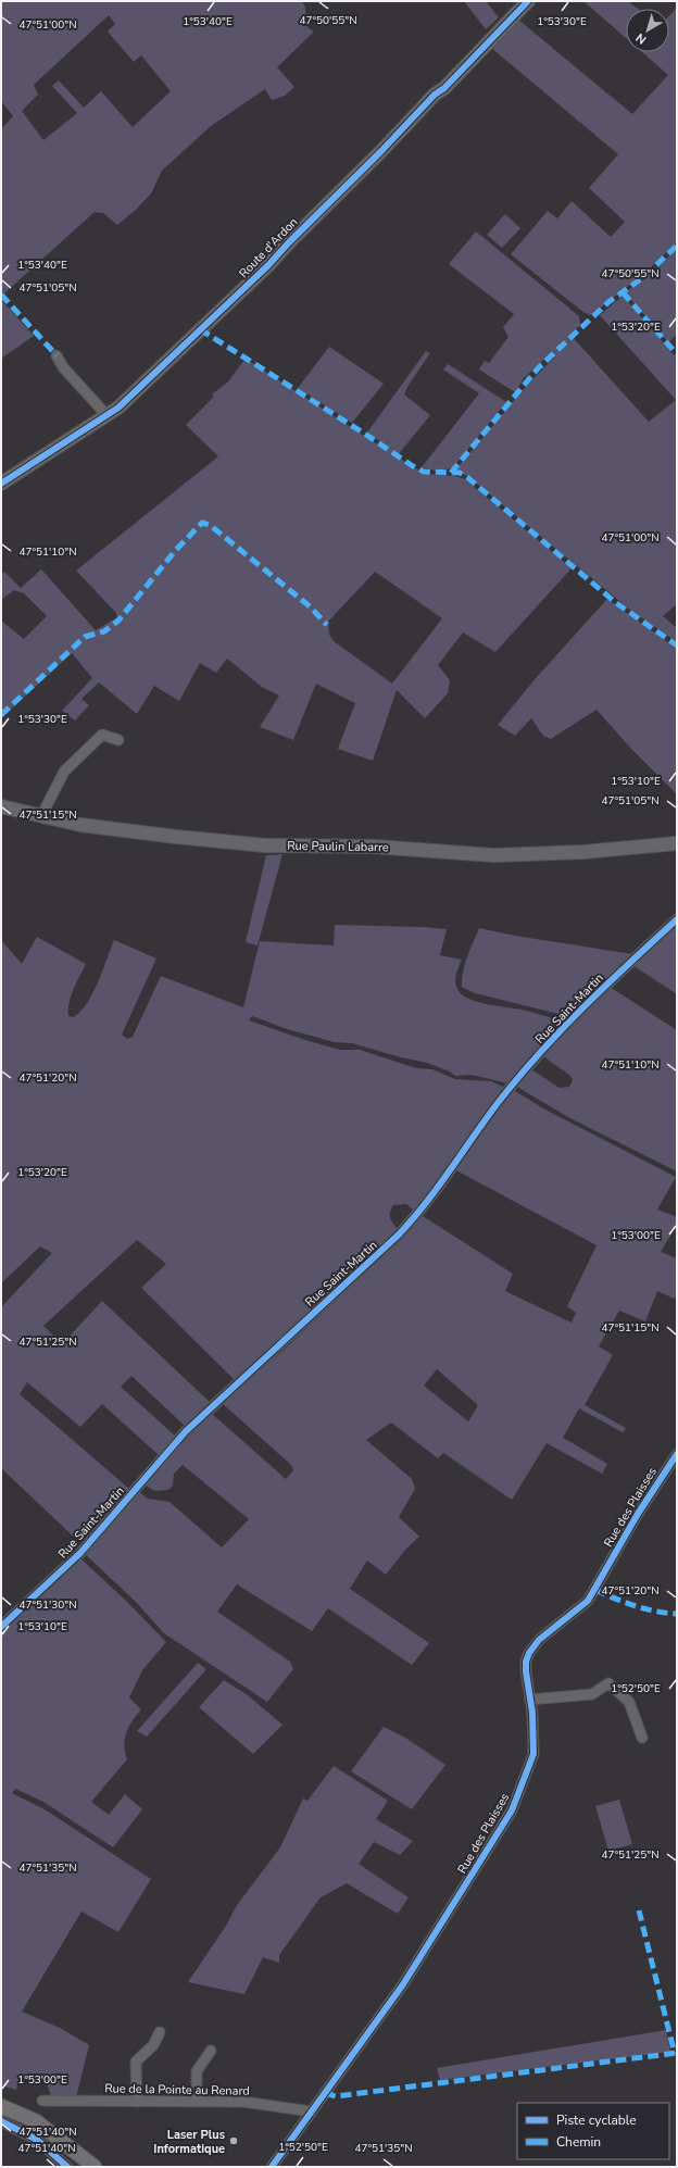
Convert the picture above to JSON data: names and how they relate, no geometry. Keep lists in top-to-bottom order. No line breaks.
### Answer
{"streets":{"street":["Route d'Ardon","Rue Paulin Labarre","Rue Saint-Martin","Rue des Plaisses","Rue de la Pointe au Renard"]},"crossings":[["Rue des Plaisses","Rue de la Pointe au Renard"]],"places":["Laser Plus Informatique"],"legend":["Piste cyclable","Chemin"],"north":"bottom left","coordinates":["47°50'55\"N","1°53'30\"E","1°53'40\"E","47°51'00\"N","47°51'05\"N","1°53'20\"E","47°51'10\"N","1°53'10\"E","47°51'15\"N","47°51'20\"N","1°53'00\"E","47°51'25\"N","47°51'30\"N","1°52'50\"E","47°51'35\"N","47°51'40\"N"]}
